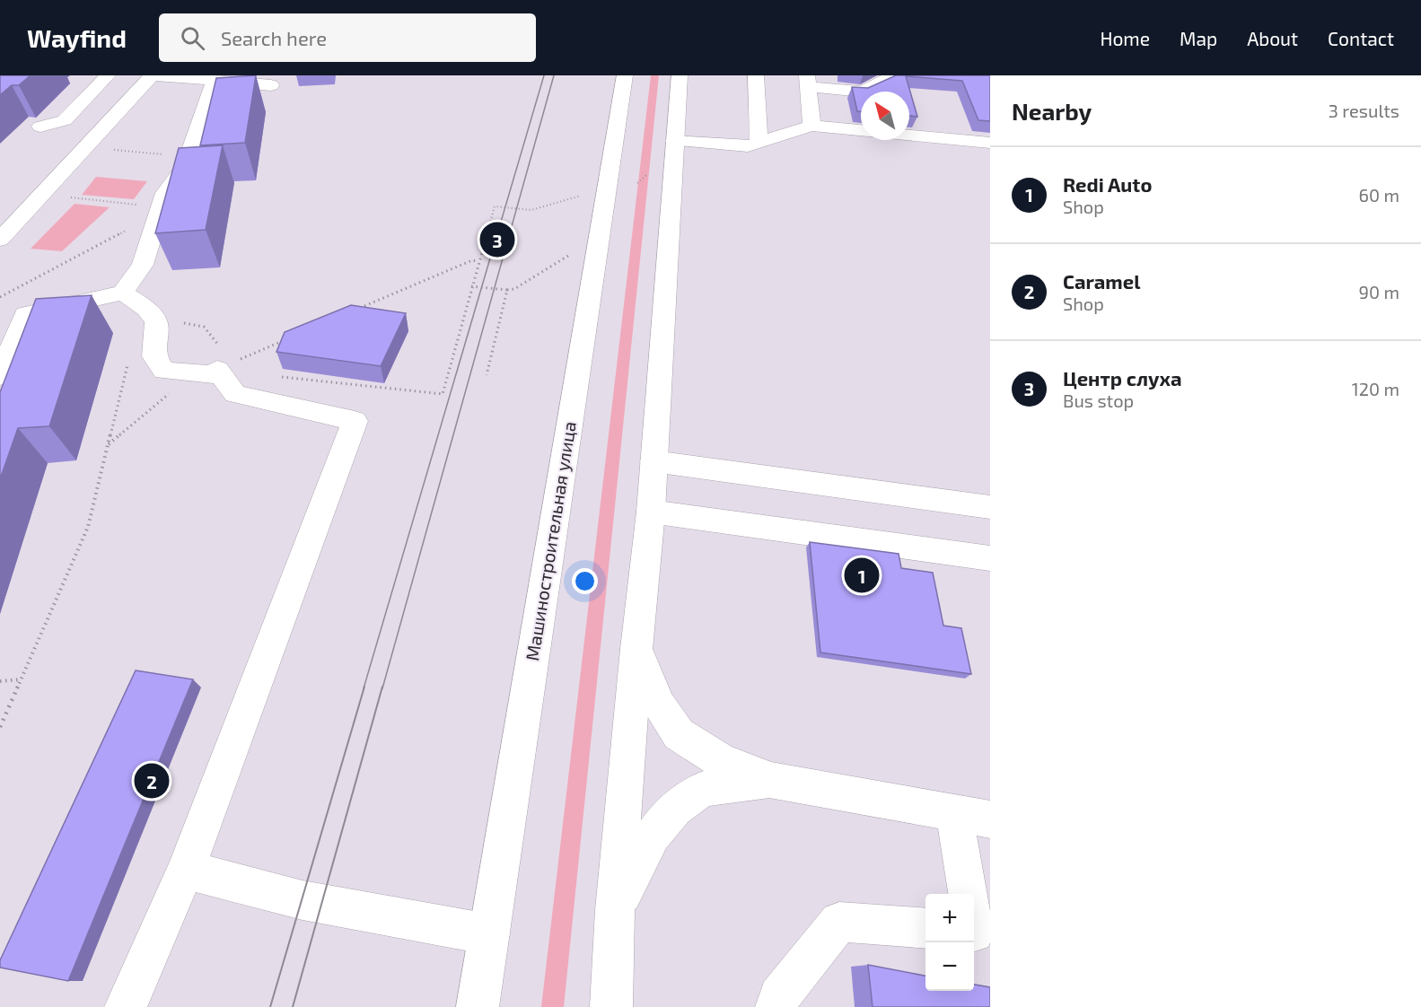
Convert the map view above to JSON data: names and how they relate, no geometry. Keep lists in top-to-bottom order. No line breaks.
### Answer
{"streets":{"main road":["Машиностроительная улица"]},"north":"top left","page":{"header":"Wayfind","search":"Search here","nav":["Home","Map","About","Contact"],"heading":["Nearby","3 results"],"list":[{"mark":"1","name":"Redi Auto","note":"Shop","value":"60 m"},{"mark":"2","name":"Caramel","note":"Shop","value":"90 m"},{"mark":"3","name":"Центр слуха","note":"Bus stop","value":"120 m"}],"pins":["3","1","2"],"map_buttons":["+","−"]}}
